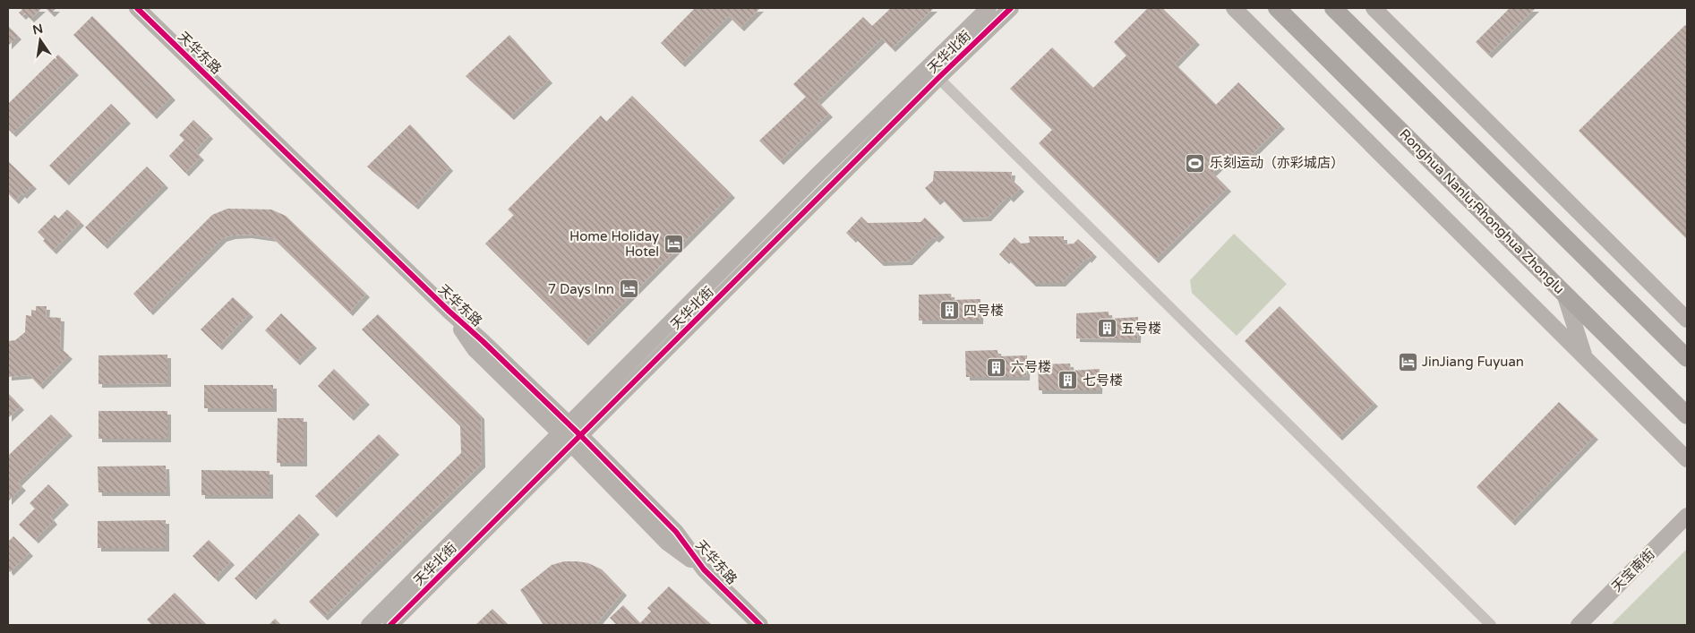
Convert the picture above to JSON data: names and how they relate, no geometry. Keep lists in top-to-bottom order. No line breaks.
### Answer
{"streets":{"main road":["Ronghua Nanlu;Rhonghua Zhonglu"],"street":["天华北街","天华东路","天宝南街"]},"crossings":[["天华北街","天华东路"]],"places":{"sports":["乐刻运动（亦彩城店）"],"hotel":["Home Holiday Hotel","7 Days Inn","JinJiang Fuyuan"],"building":["四号楼","五号楼","六号楼","七号楼"]},"north":"top"}
